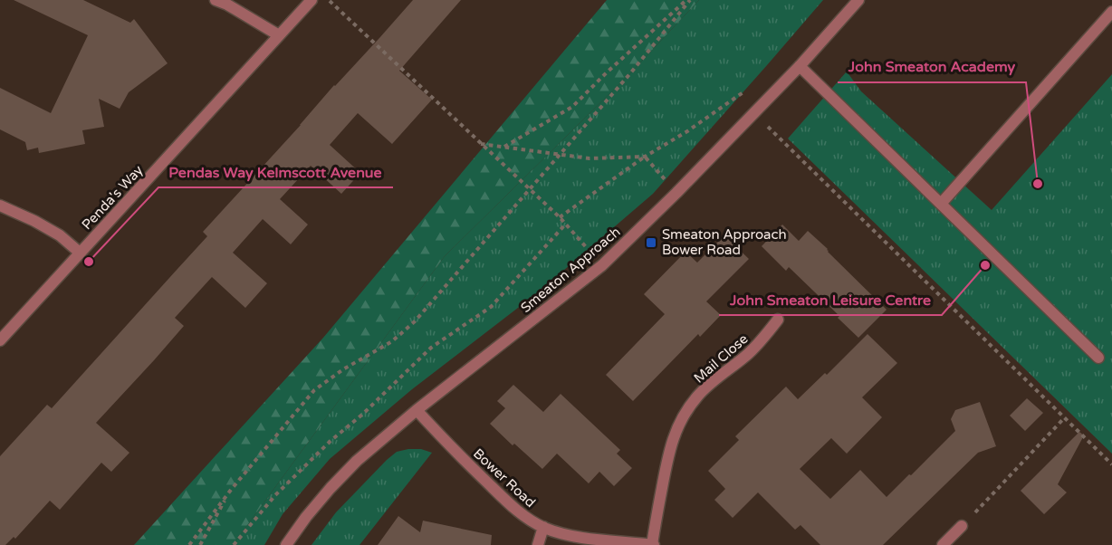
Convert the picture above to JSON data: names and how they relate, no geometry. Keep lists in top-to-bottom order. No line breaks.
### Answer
{"streets":{"street":["Penda's Way","Smeaton Approach","Mail Close","Bower Road"]},"crossings":[["Smeaton Approach","Bower Road"],["Mail Close","Bower Road"]],"places":{"other":["John Smeaton Academy","Pendas Way Kelmscott Avenue","John Smeaton Leisure Centre"],"transit":["Smeaton Approach Bower Road"]}}
